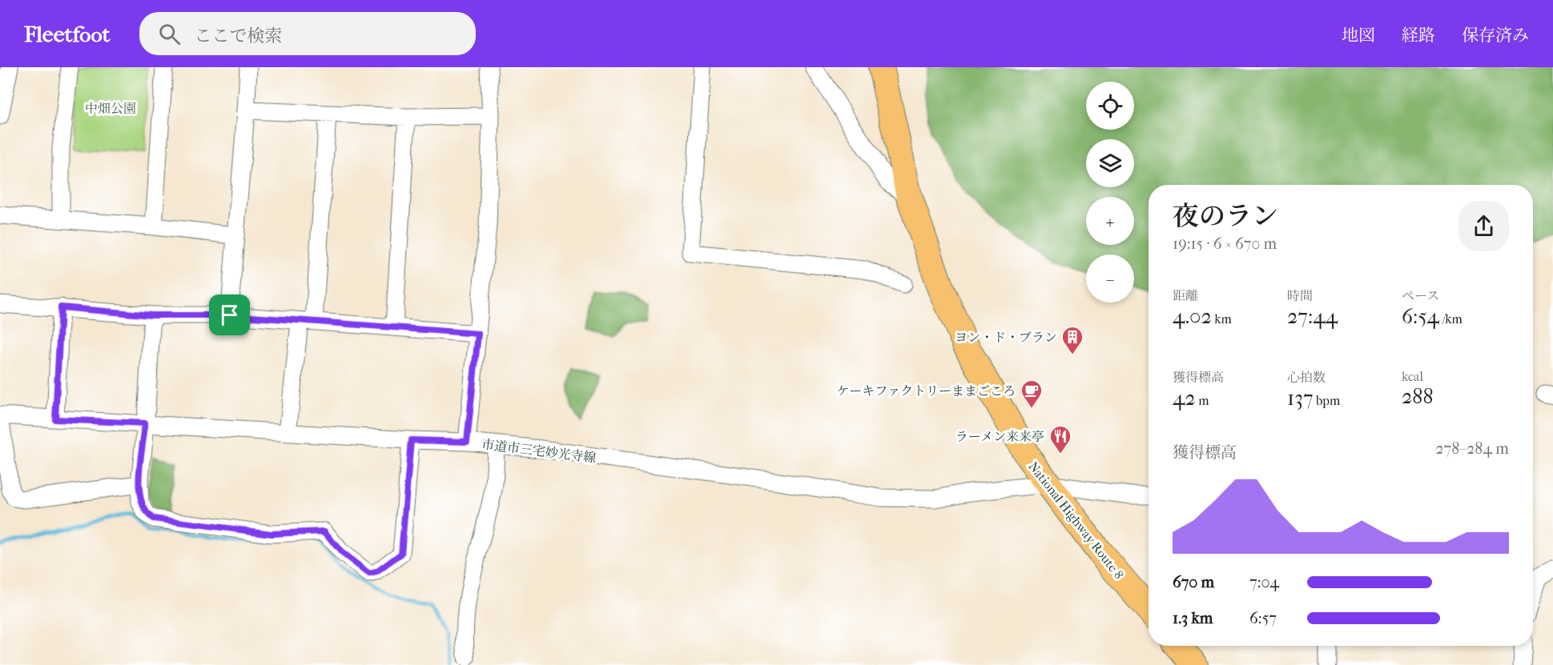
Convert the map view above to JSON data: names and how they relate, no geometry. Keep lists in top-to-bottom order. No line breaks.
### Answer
{"streets":{"highway":["National Highway Route 8"],"street":["市道市三宅妙光寺線"]},"crossings":[["市道市三宅妙光寺線","National Highway Route 8"]],"parks":["中畑公園"],"places":{"building":["ヨン・ド・ブラン"],"cafe":["ケーキファクトリーままごころ"],"restaurant":["ラーメン来来亭"]},"page":{"header":"Fleetfoot","search":"ここで検索","nav":["地図","経路","保存済み"],"map_buttons":["+","−"],"heading":["夜のラン","19:15 · 6 × 670 m"],"stats":[["距離","4.02 km"],["時間","27:44"],["ペース","6:54 /km"],["獲得標高","42 m"],["心拍数","137 bpm"],["kcal","288"]],"chart":["獲得標高","278–284 m"],"list":[{"name":"670 m","note":"7:04"},{"name":"1.3 km","note":"6:57"}]}}
